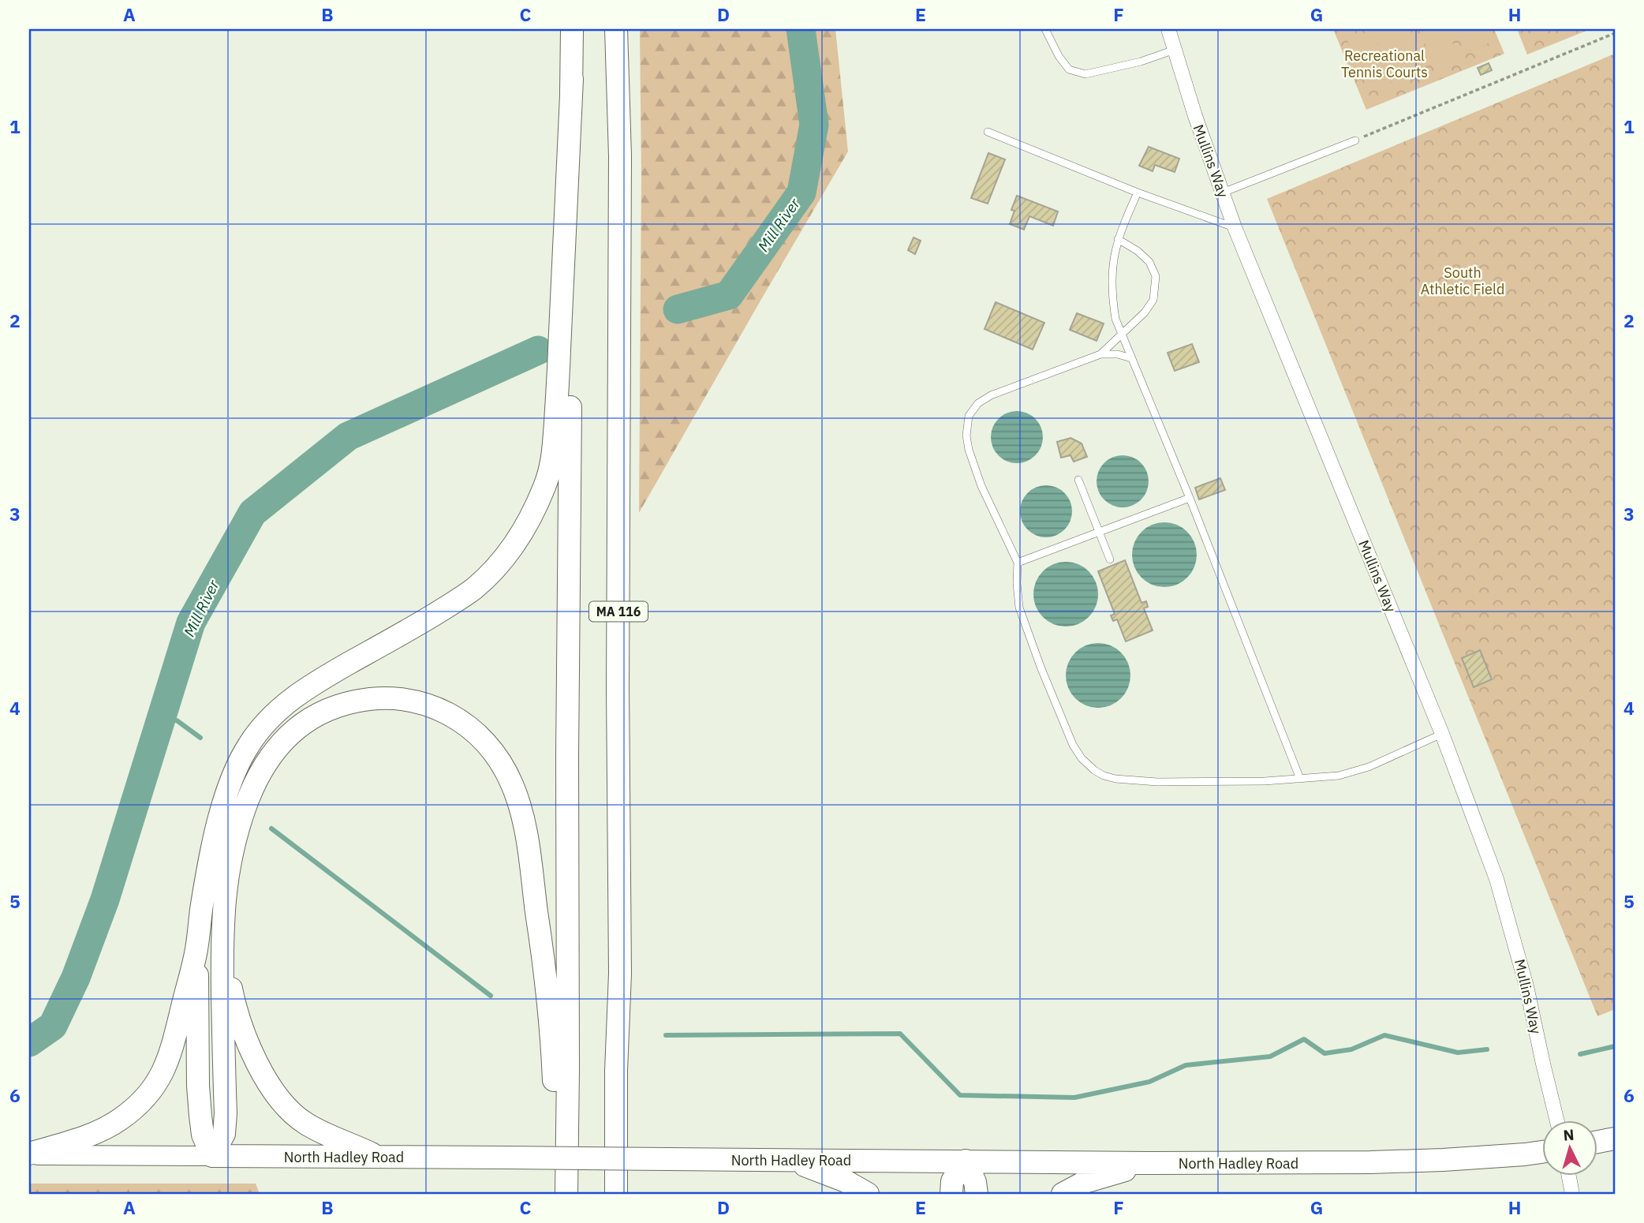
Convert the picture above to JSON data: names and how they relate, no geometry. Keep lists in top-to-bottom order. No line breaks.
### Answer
{"streets":{"main road":["MA 116","North Hadley Road"],"street":["Mullins Way"]},"water":["Mill River"],"parks":["Recreational Tennis Courts","South Athletic Field"],"north":"top","grid":{"columns":["A","B","C","D","E","F","G","H"],"rows":["1","2","3","4","5","6"]}}
